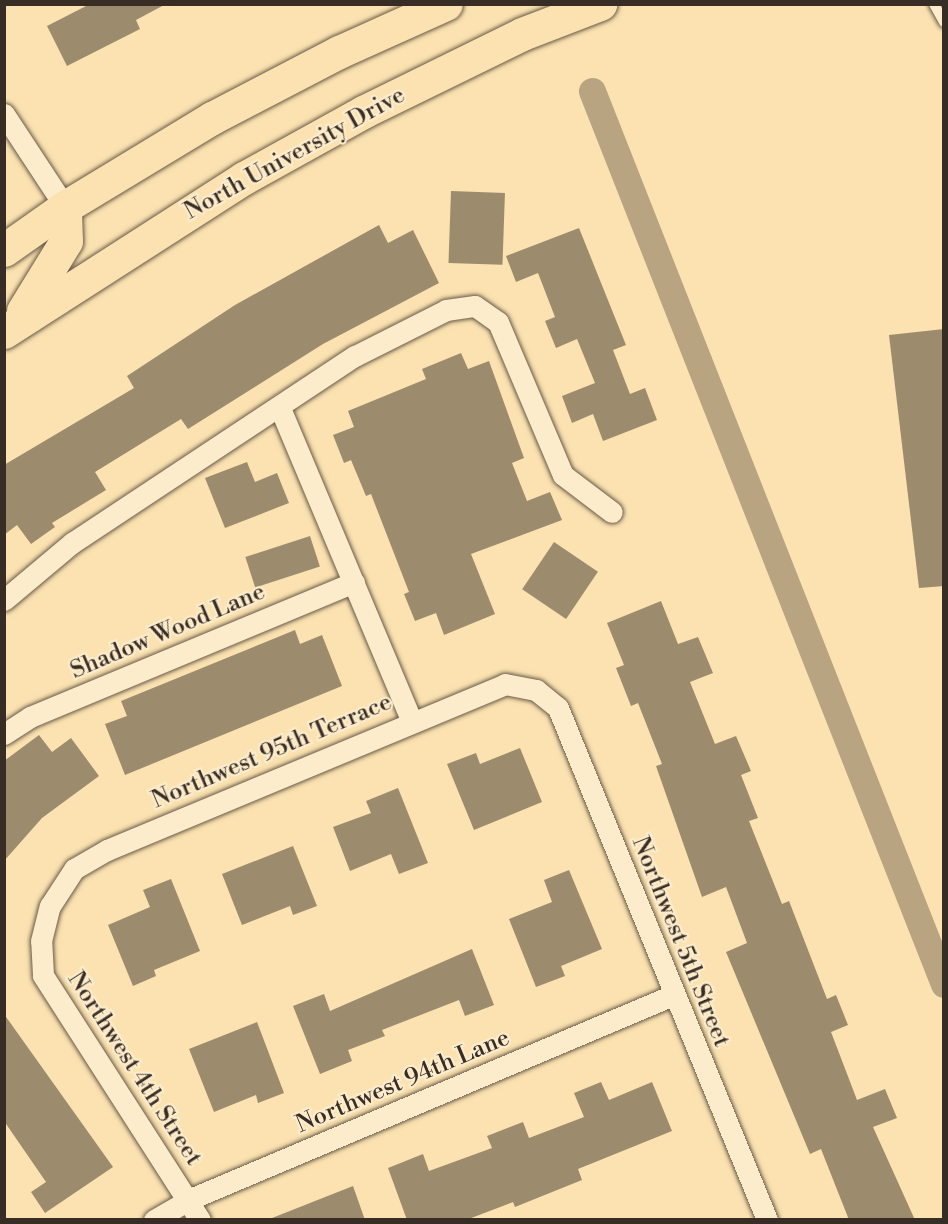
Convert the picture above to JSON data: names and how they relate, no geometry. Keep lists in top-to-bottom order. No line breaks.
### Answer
{"streets":{"main road":["North University Drive"],"street":["Shadow Wood Lane","Northwest 95th Terrace","Northwest 5th Street","Northwest 4th Street","Northwest 94th Lane"]},"crossings":[["Northwest 95th Terrace","Northwest 5th Street"],["Northwest 95th Terrace","Northwest 4th Street"],["Northwest 5th Street","Northwest 94th Lane"],["Northwest 4th Street","Northwest 94th Lane"]]}
